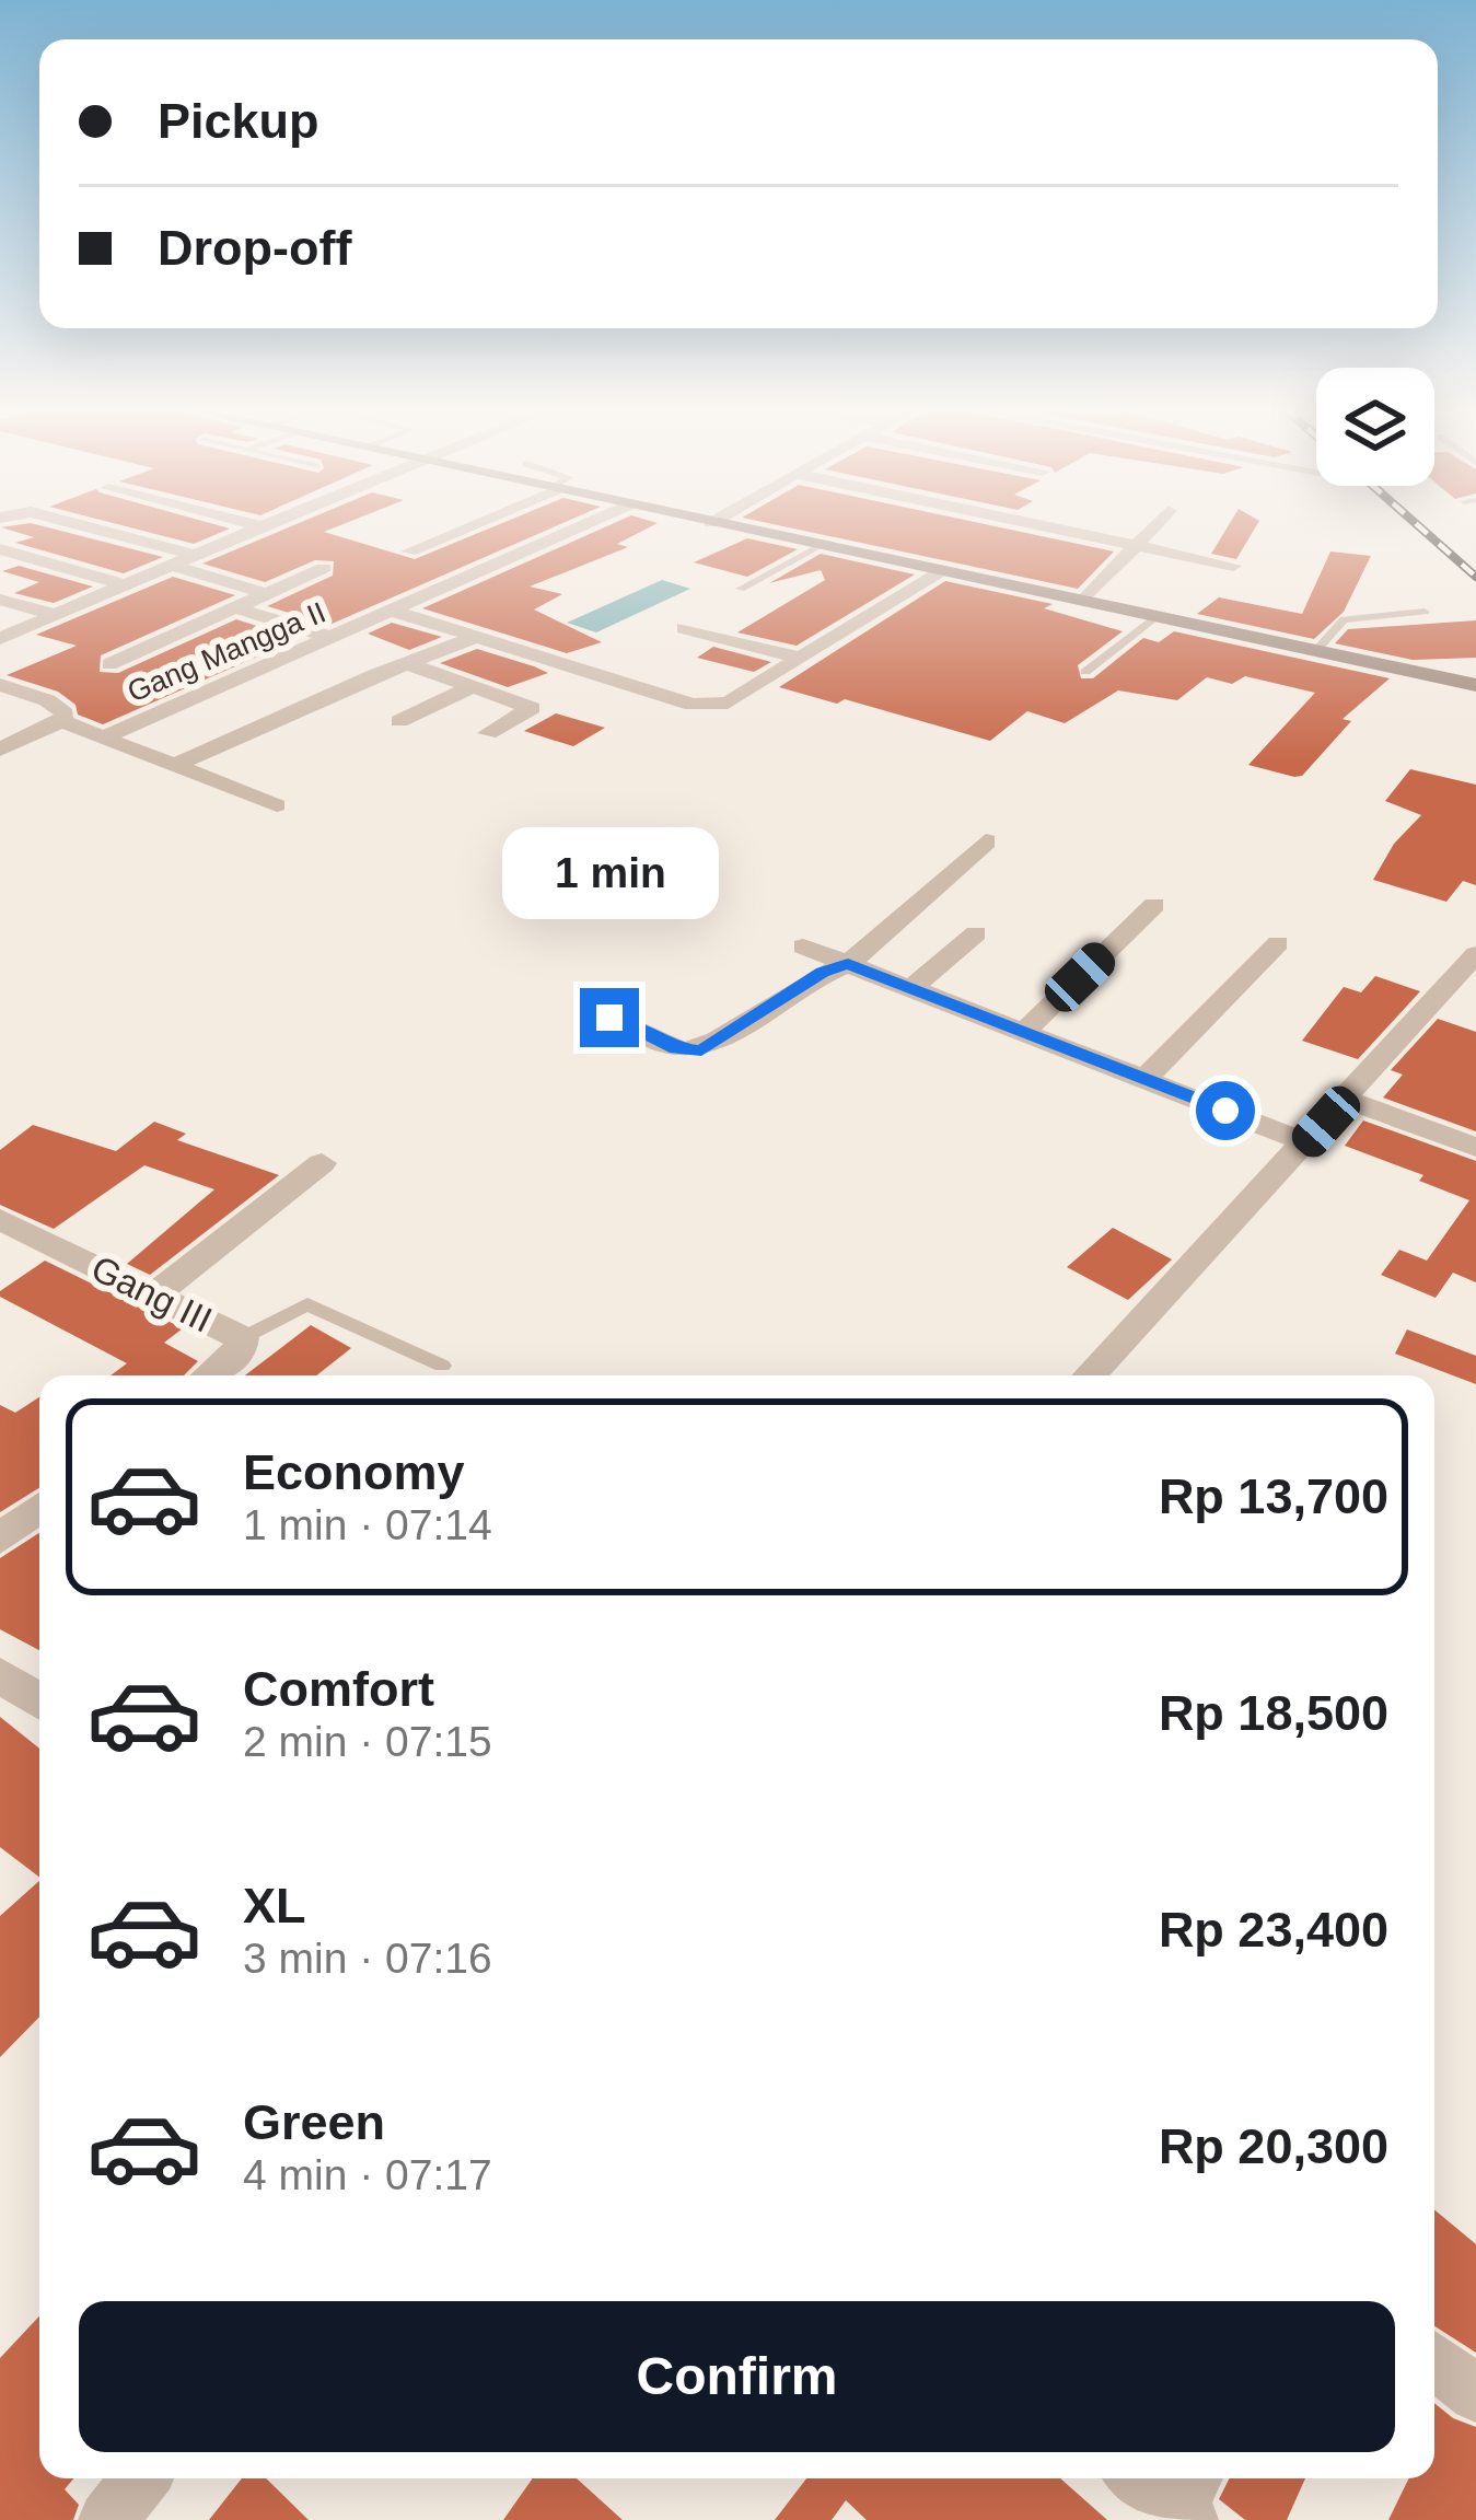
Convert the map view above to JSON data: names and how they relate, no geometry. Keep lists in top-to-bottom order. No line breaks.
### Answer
{"streets":{"street":["Gang Mangga II","Gang III"]},"page":{"banner":["Pickup","Drop-off"],"bubble":"1 min","list":[{"name":"Economy","note":"1 min · 07:14","value":"Rp 13,700"},{"name":"Comfort","note":"2 min · 07:15","value":"Rp 18,500"},{"name":"XL","note":"3 min · 07:16","value":"Rp 23,400"},{"name":"Green","note":"4 min · 07:17","value":"Rp 20,300"}],"buttons":"Confirm"}}
